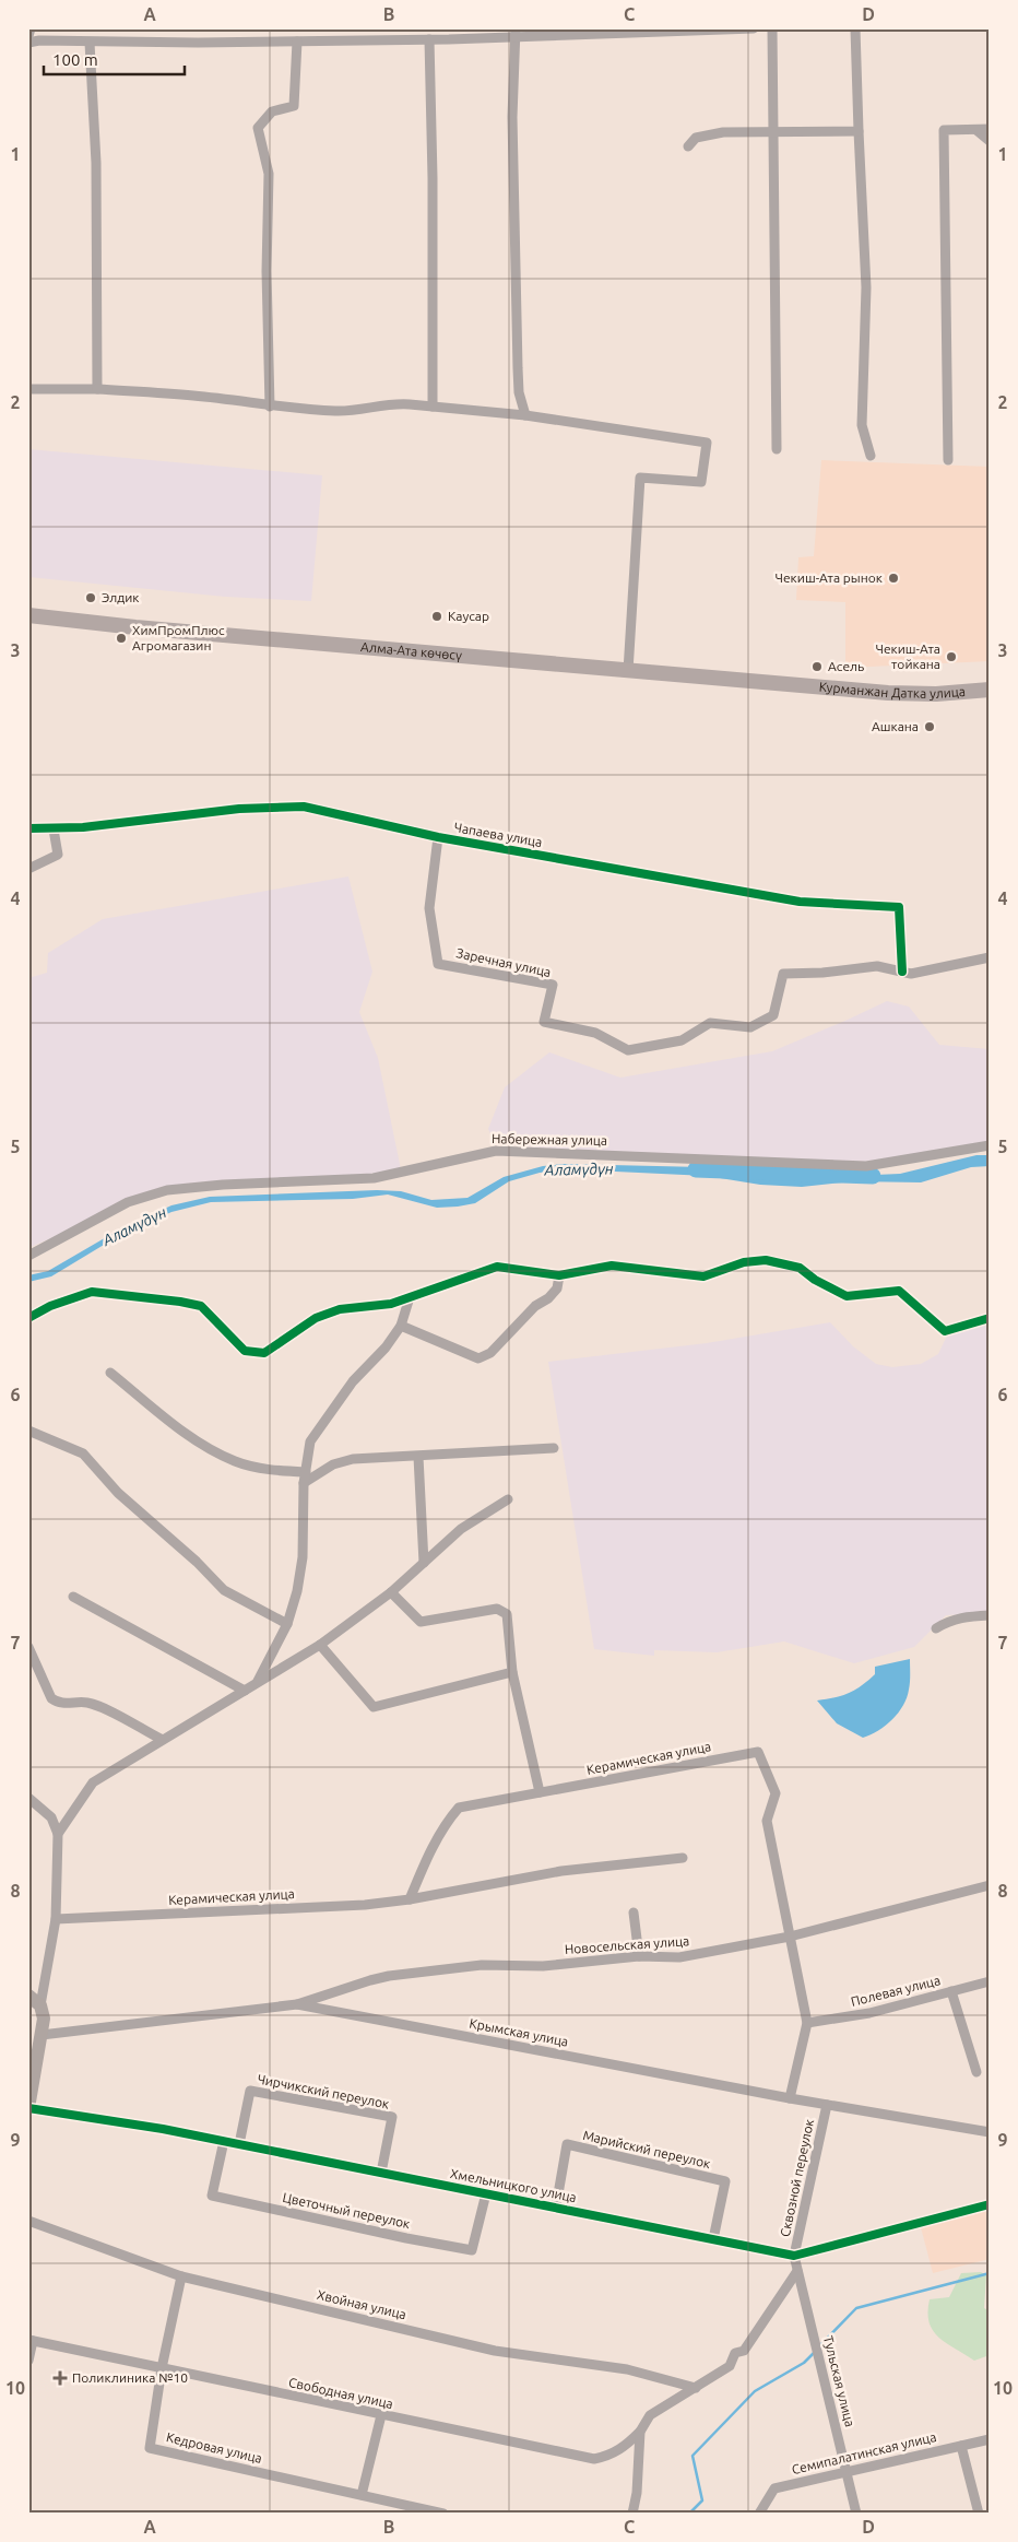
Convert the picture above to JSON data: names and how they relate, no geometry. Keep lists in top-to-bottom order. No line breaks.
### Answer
{"streets":{"main road":["Алма-Ата көчөсү","Курманжан Датка улица"],"street":["Чапаева улица","Заречная улица","Набережная улица","Керамическая улица","Новосельская улица","Полевая улица","Крымская улица","Чирчикский переулок","Марийский переулок","Сквозной переулок","Хмельницкого улица","Цветочный переулок","Хвойная улица","Тульская улица","Свободная улица","Кедровая улица","Семипалатинская улица"]},"crossings":[["Алма-Ата көчөсү","Курманжан Датка улица"],["Чапаева улица","Заречная улица"],["Керамическая улица","Новосельская улица"],["Новосельская улица","Крымская улица"],["Крымская улица","Сквозной переулок"],["Чирчикский переулок","Хмельницкого улица"],["Марийский переулок","Хмельницкого улица"],["Сквозной переулок","Хмельницкого улица"],["Сквозной переулок","Тульская улица"],["Хмельницкого улица","Цветочный переулок"],["Хмельницкого улица","Тульская улица"],["Хвойная улица","Свободная улица"],["Хвойная улица","Кедровая улица"],["Тульская улица","Свободная улица"],["Тульская улица","Семипалатинская улица"],["Свободная улица","Кедровая улица"]],"water":["Аламүдүн"],"places":{"other":["Чекиш-Ата рынок","Элдик","Каусар","ХимПромПлюс Агромагазин","Чекиш-Ата тойкана","Асель","Ашкана"],"health":["Поликлиника №10"]},"scale_bar":"100 m","grid":{"columns":["A","B","C","D"],"rows":["1","2","3","4","5","6","7","8","9","10"]}}
